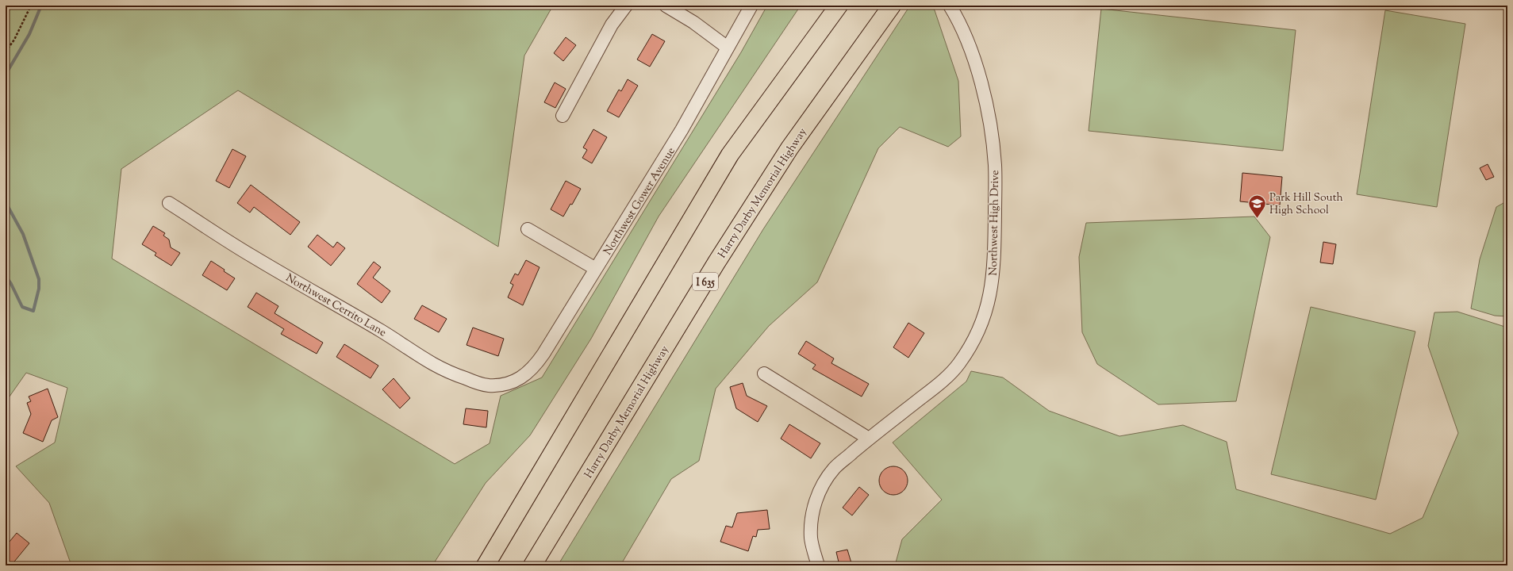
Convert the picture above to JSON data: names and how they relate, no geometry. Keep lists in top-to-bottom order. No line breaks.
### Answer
{"streets":{"highway":["Harry Darby Memorial Highway","I 635"],"street":["Northwest Gower Avenue","Northwest High Drive","Northwest Cerrito Lane"]},"crossings":[["Northwest Gower Avenue","Northwest Cerrito Lane"]],"places":{"school or university":["Park Hill South High School"]}}
